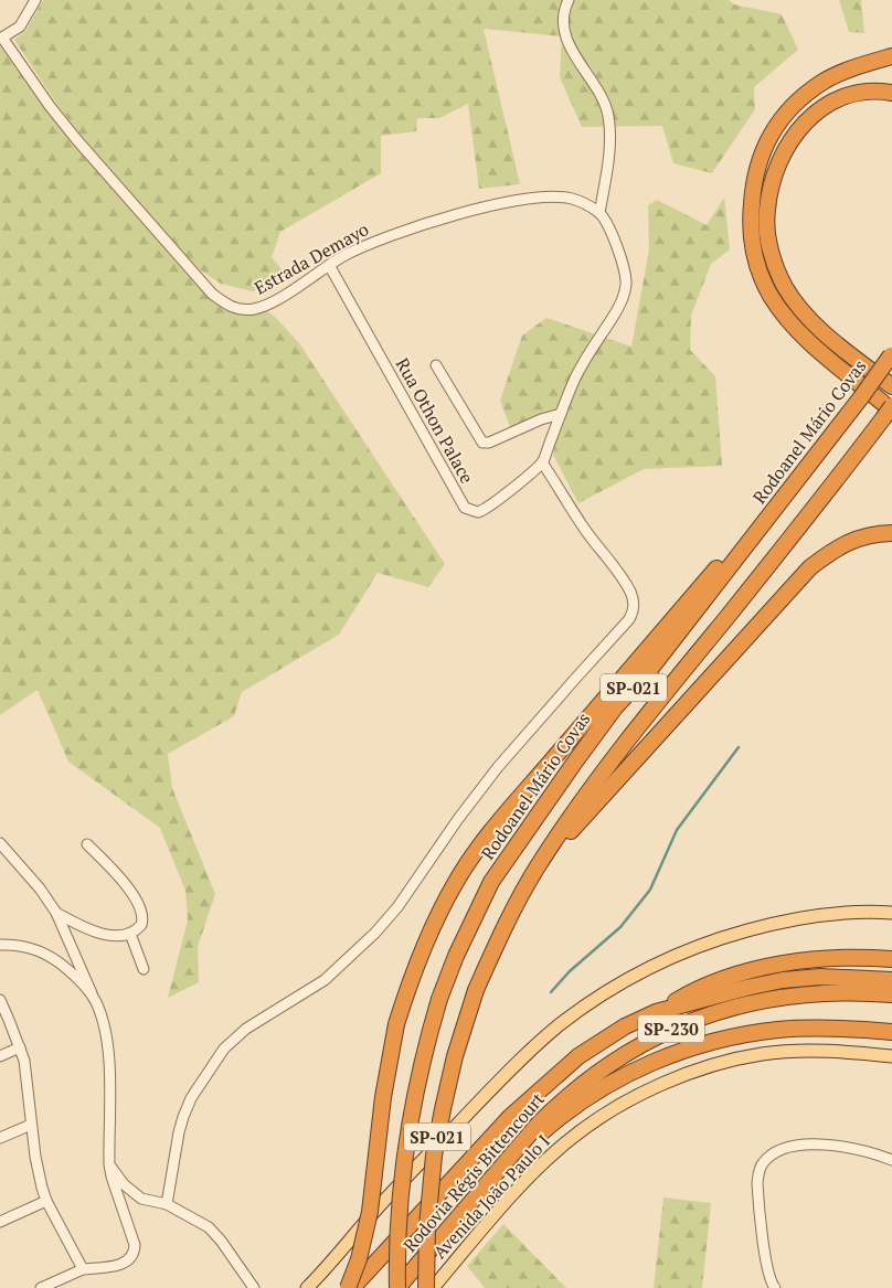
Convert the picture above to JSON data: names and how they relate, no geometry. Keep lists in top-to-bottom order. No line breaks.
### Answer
{"streets":{"highway":["Rodoanel Mário Covas","SP-021","SP-230","Rodovia Régis Bittencourt"],"main road":["Avenida João Paulo I"],"street":["Estrada Demayo","Rua Othon Palace"]},"crossings":[["Estrada Demayo","Rua Othon Palace"],["Rodoanel Mário Covas","Rodovia Régis Bittencourt"]]}
